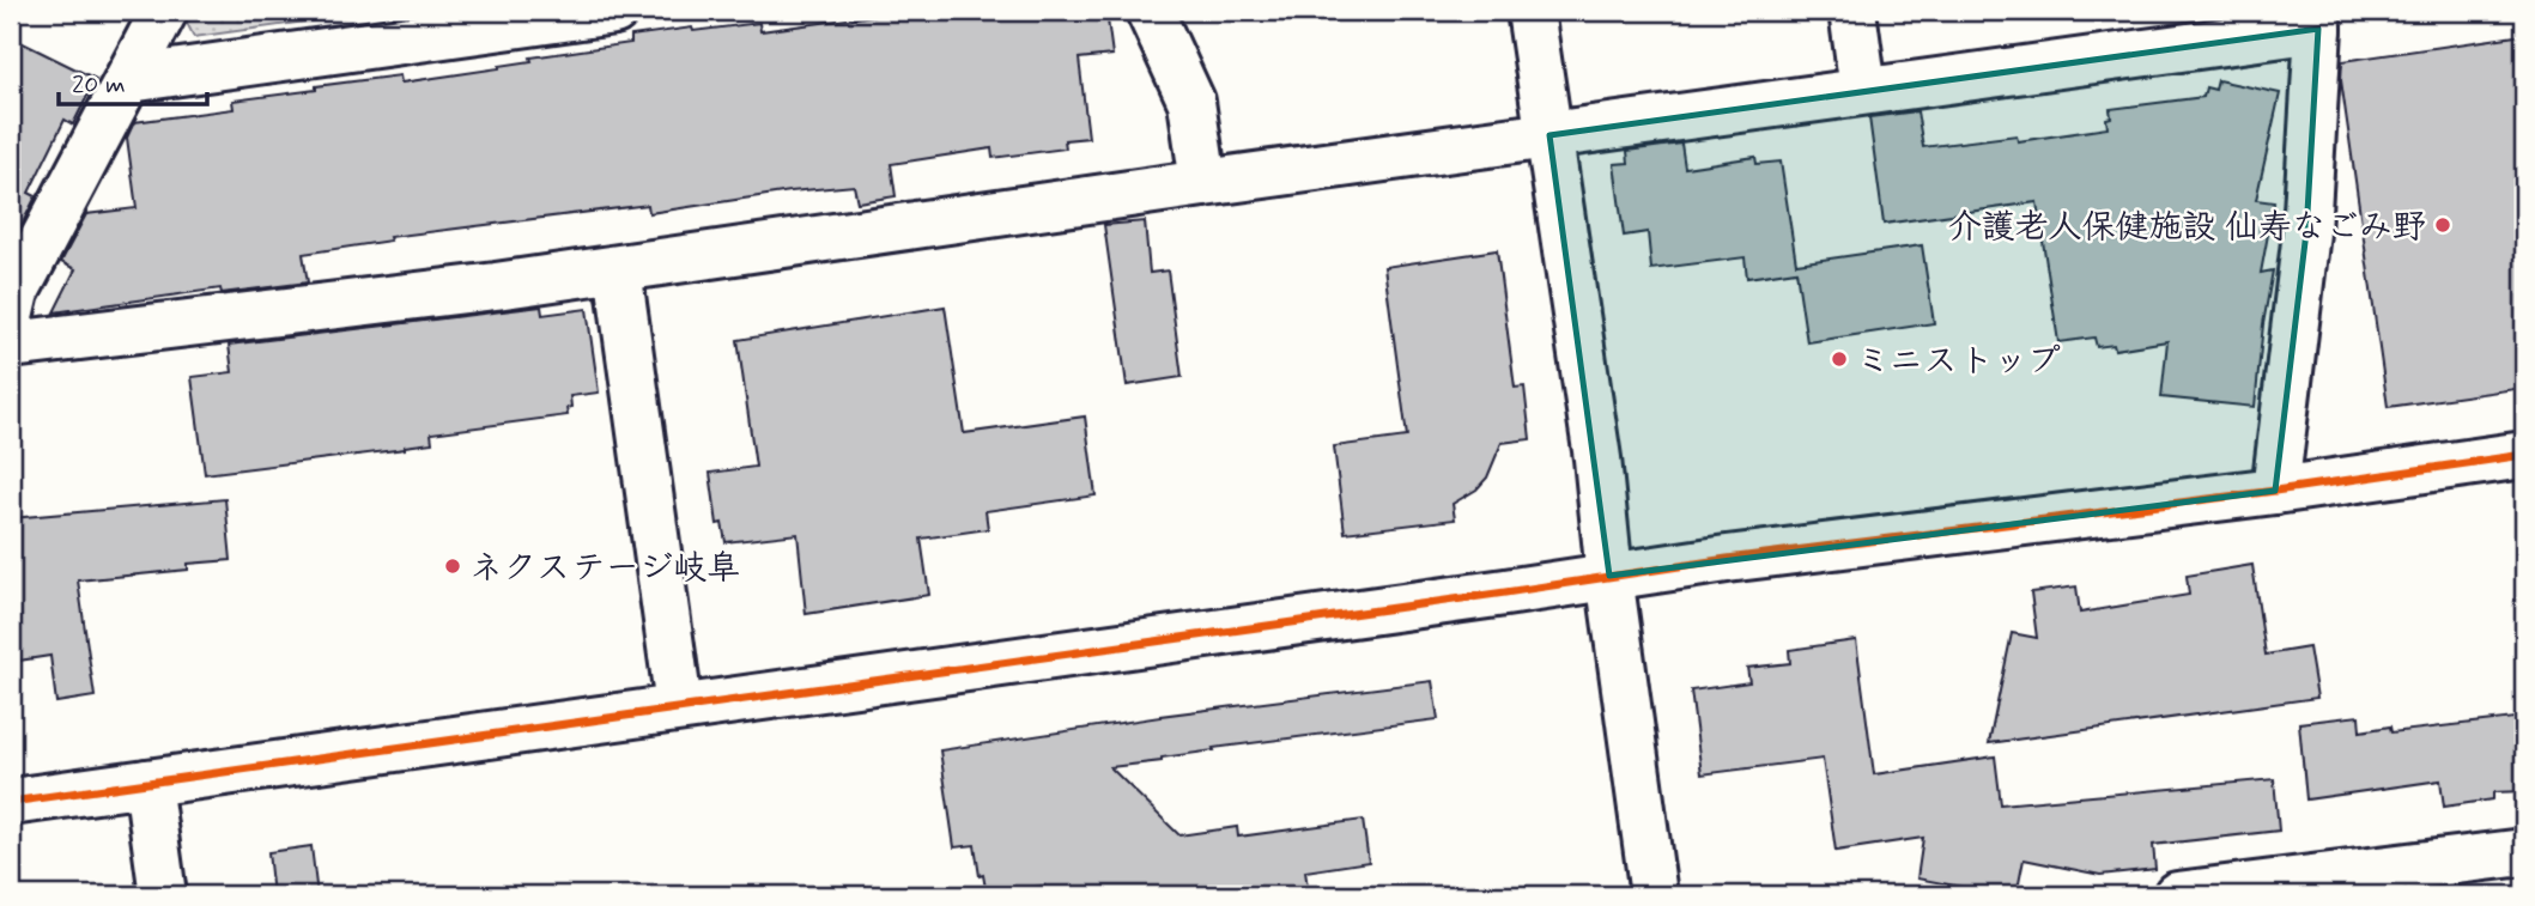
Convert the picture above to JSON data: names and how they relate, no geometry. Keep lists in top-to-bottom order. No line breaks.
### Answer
{"places":["介護老人保健施設 仙寿なごみ野","ミニストップ","ネクステージ岐阜"],"scale_bar":"20 m"}
